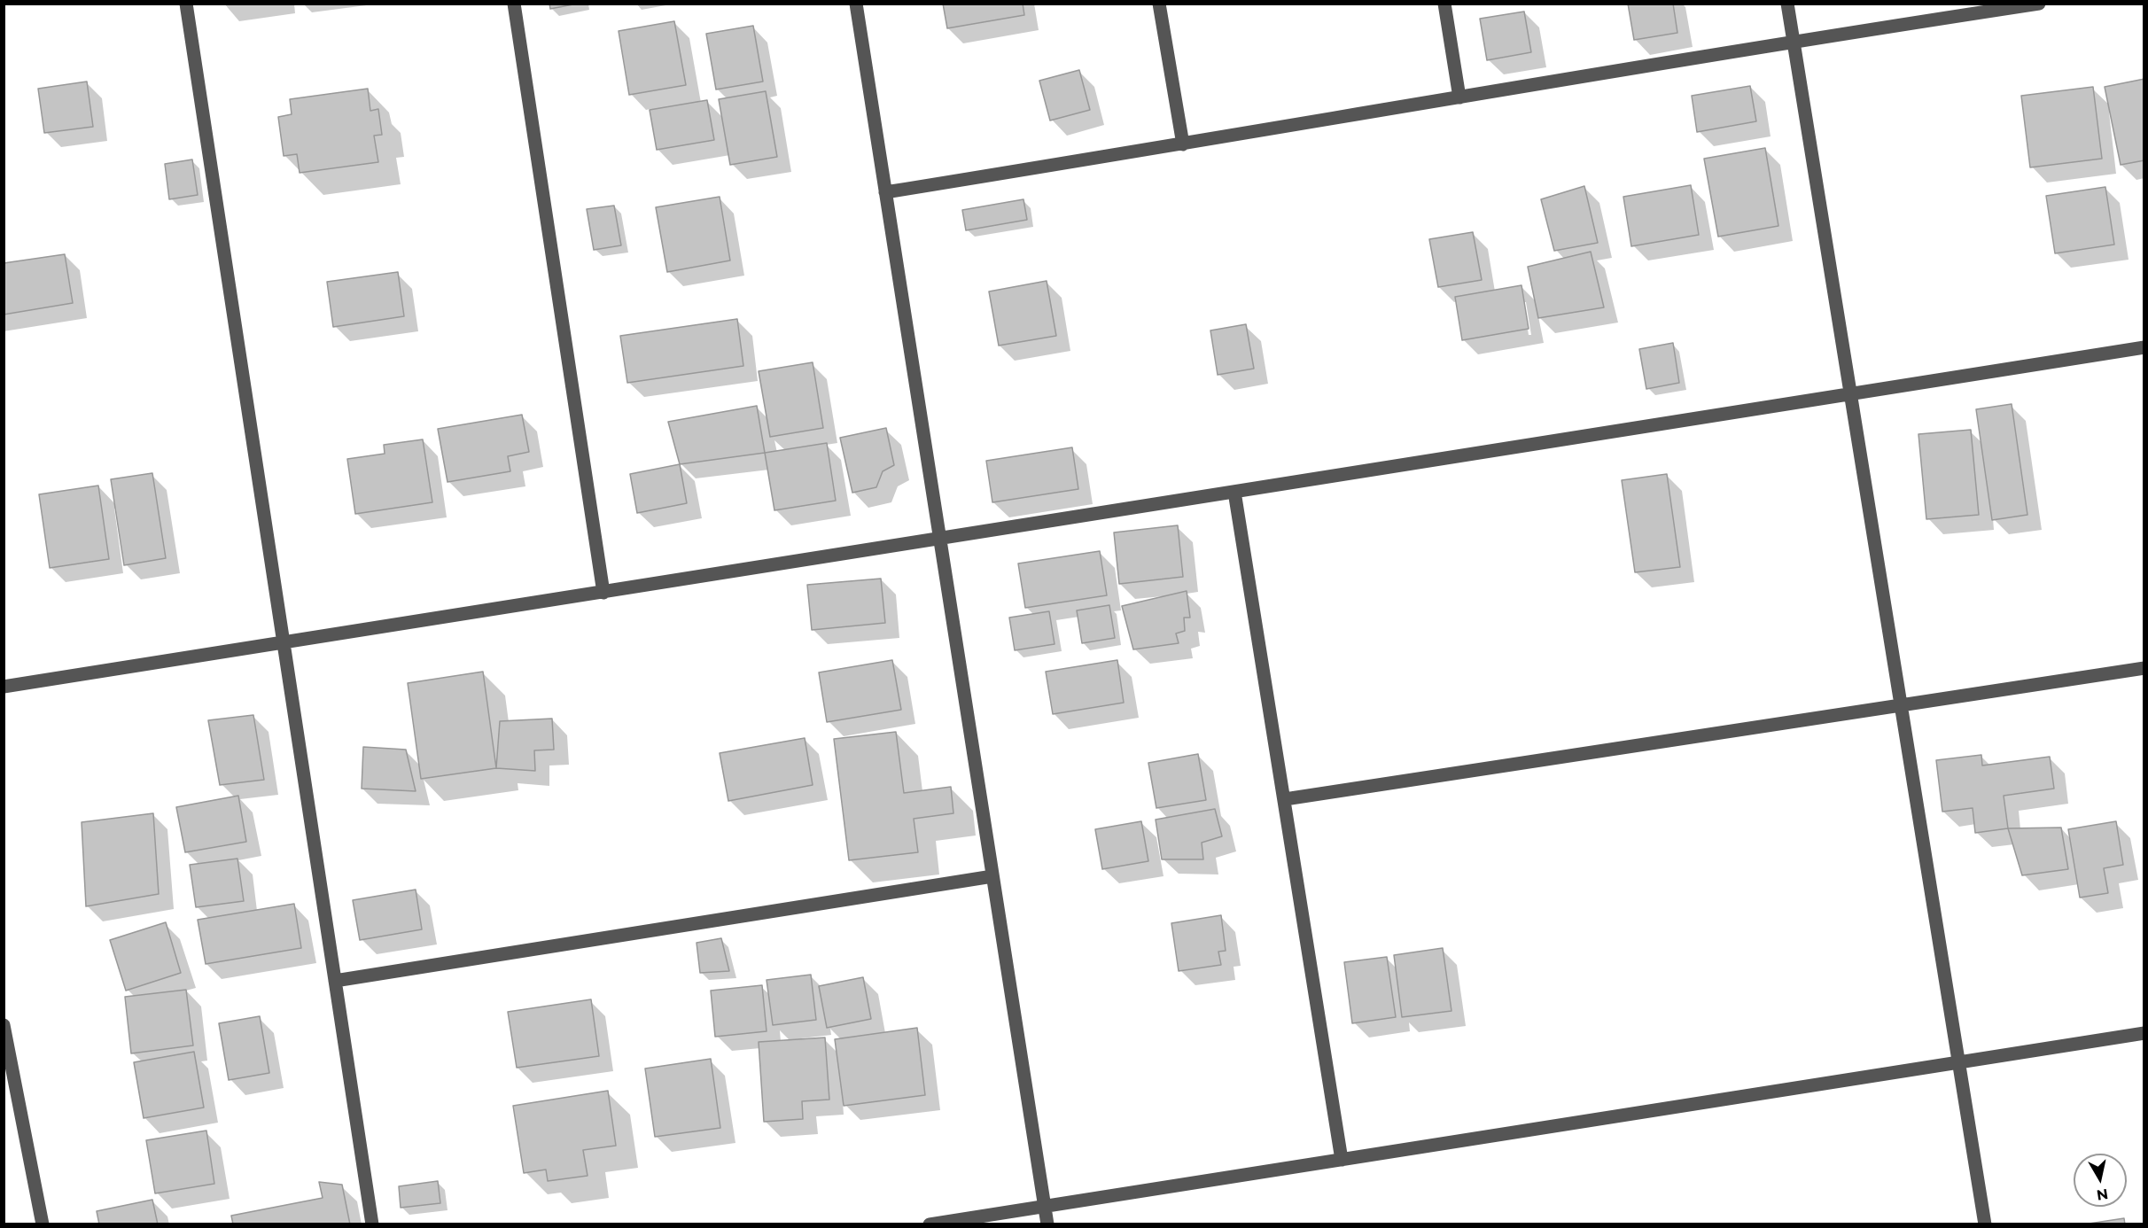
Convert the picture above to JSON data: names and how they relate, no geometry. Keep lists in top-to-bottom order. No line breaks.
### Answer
{"north":"bottom"}
